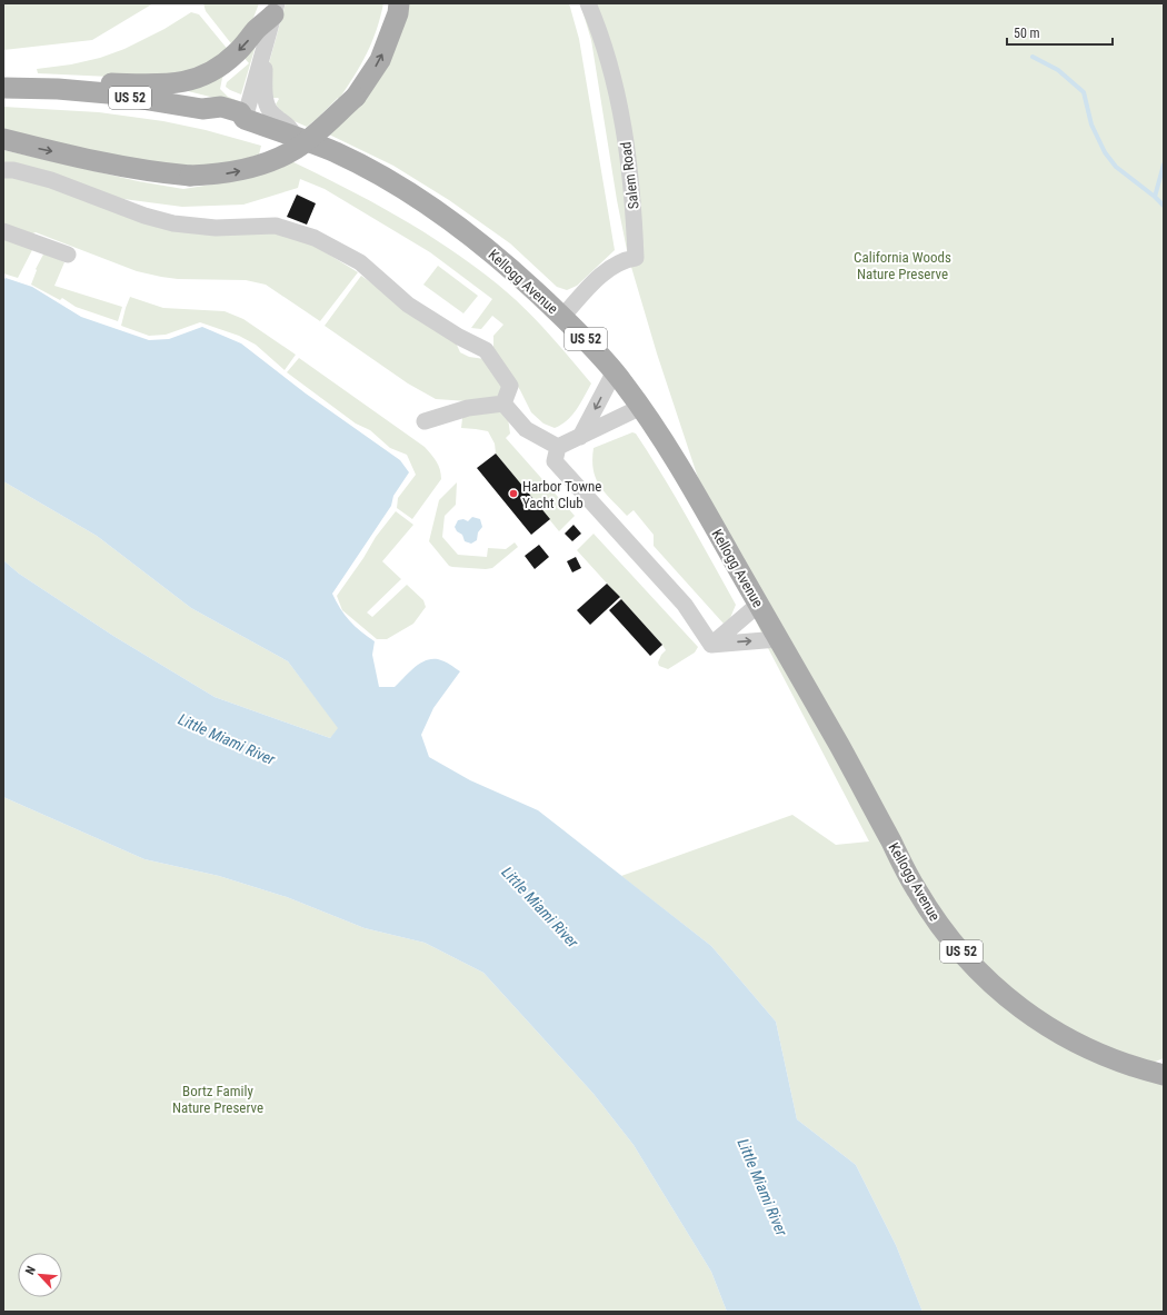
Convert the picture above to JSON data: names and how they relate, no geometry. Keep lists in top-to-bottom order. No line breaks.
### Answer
{"streets":{"main road":["US 52","Kellogg Avenue"],"street":["Salem Road"]},"crossings":[["Salem Road","Kellogg Avenue"]],"water":["Little Miami River"],"parks":["California Woods Nature Preserve","Bortz Family Nature Preserve"],"places":["Harbor Towne Yacht Club"],"scale_bar":"50 m","north":"top left"}
